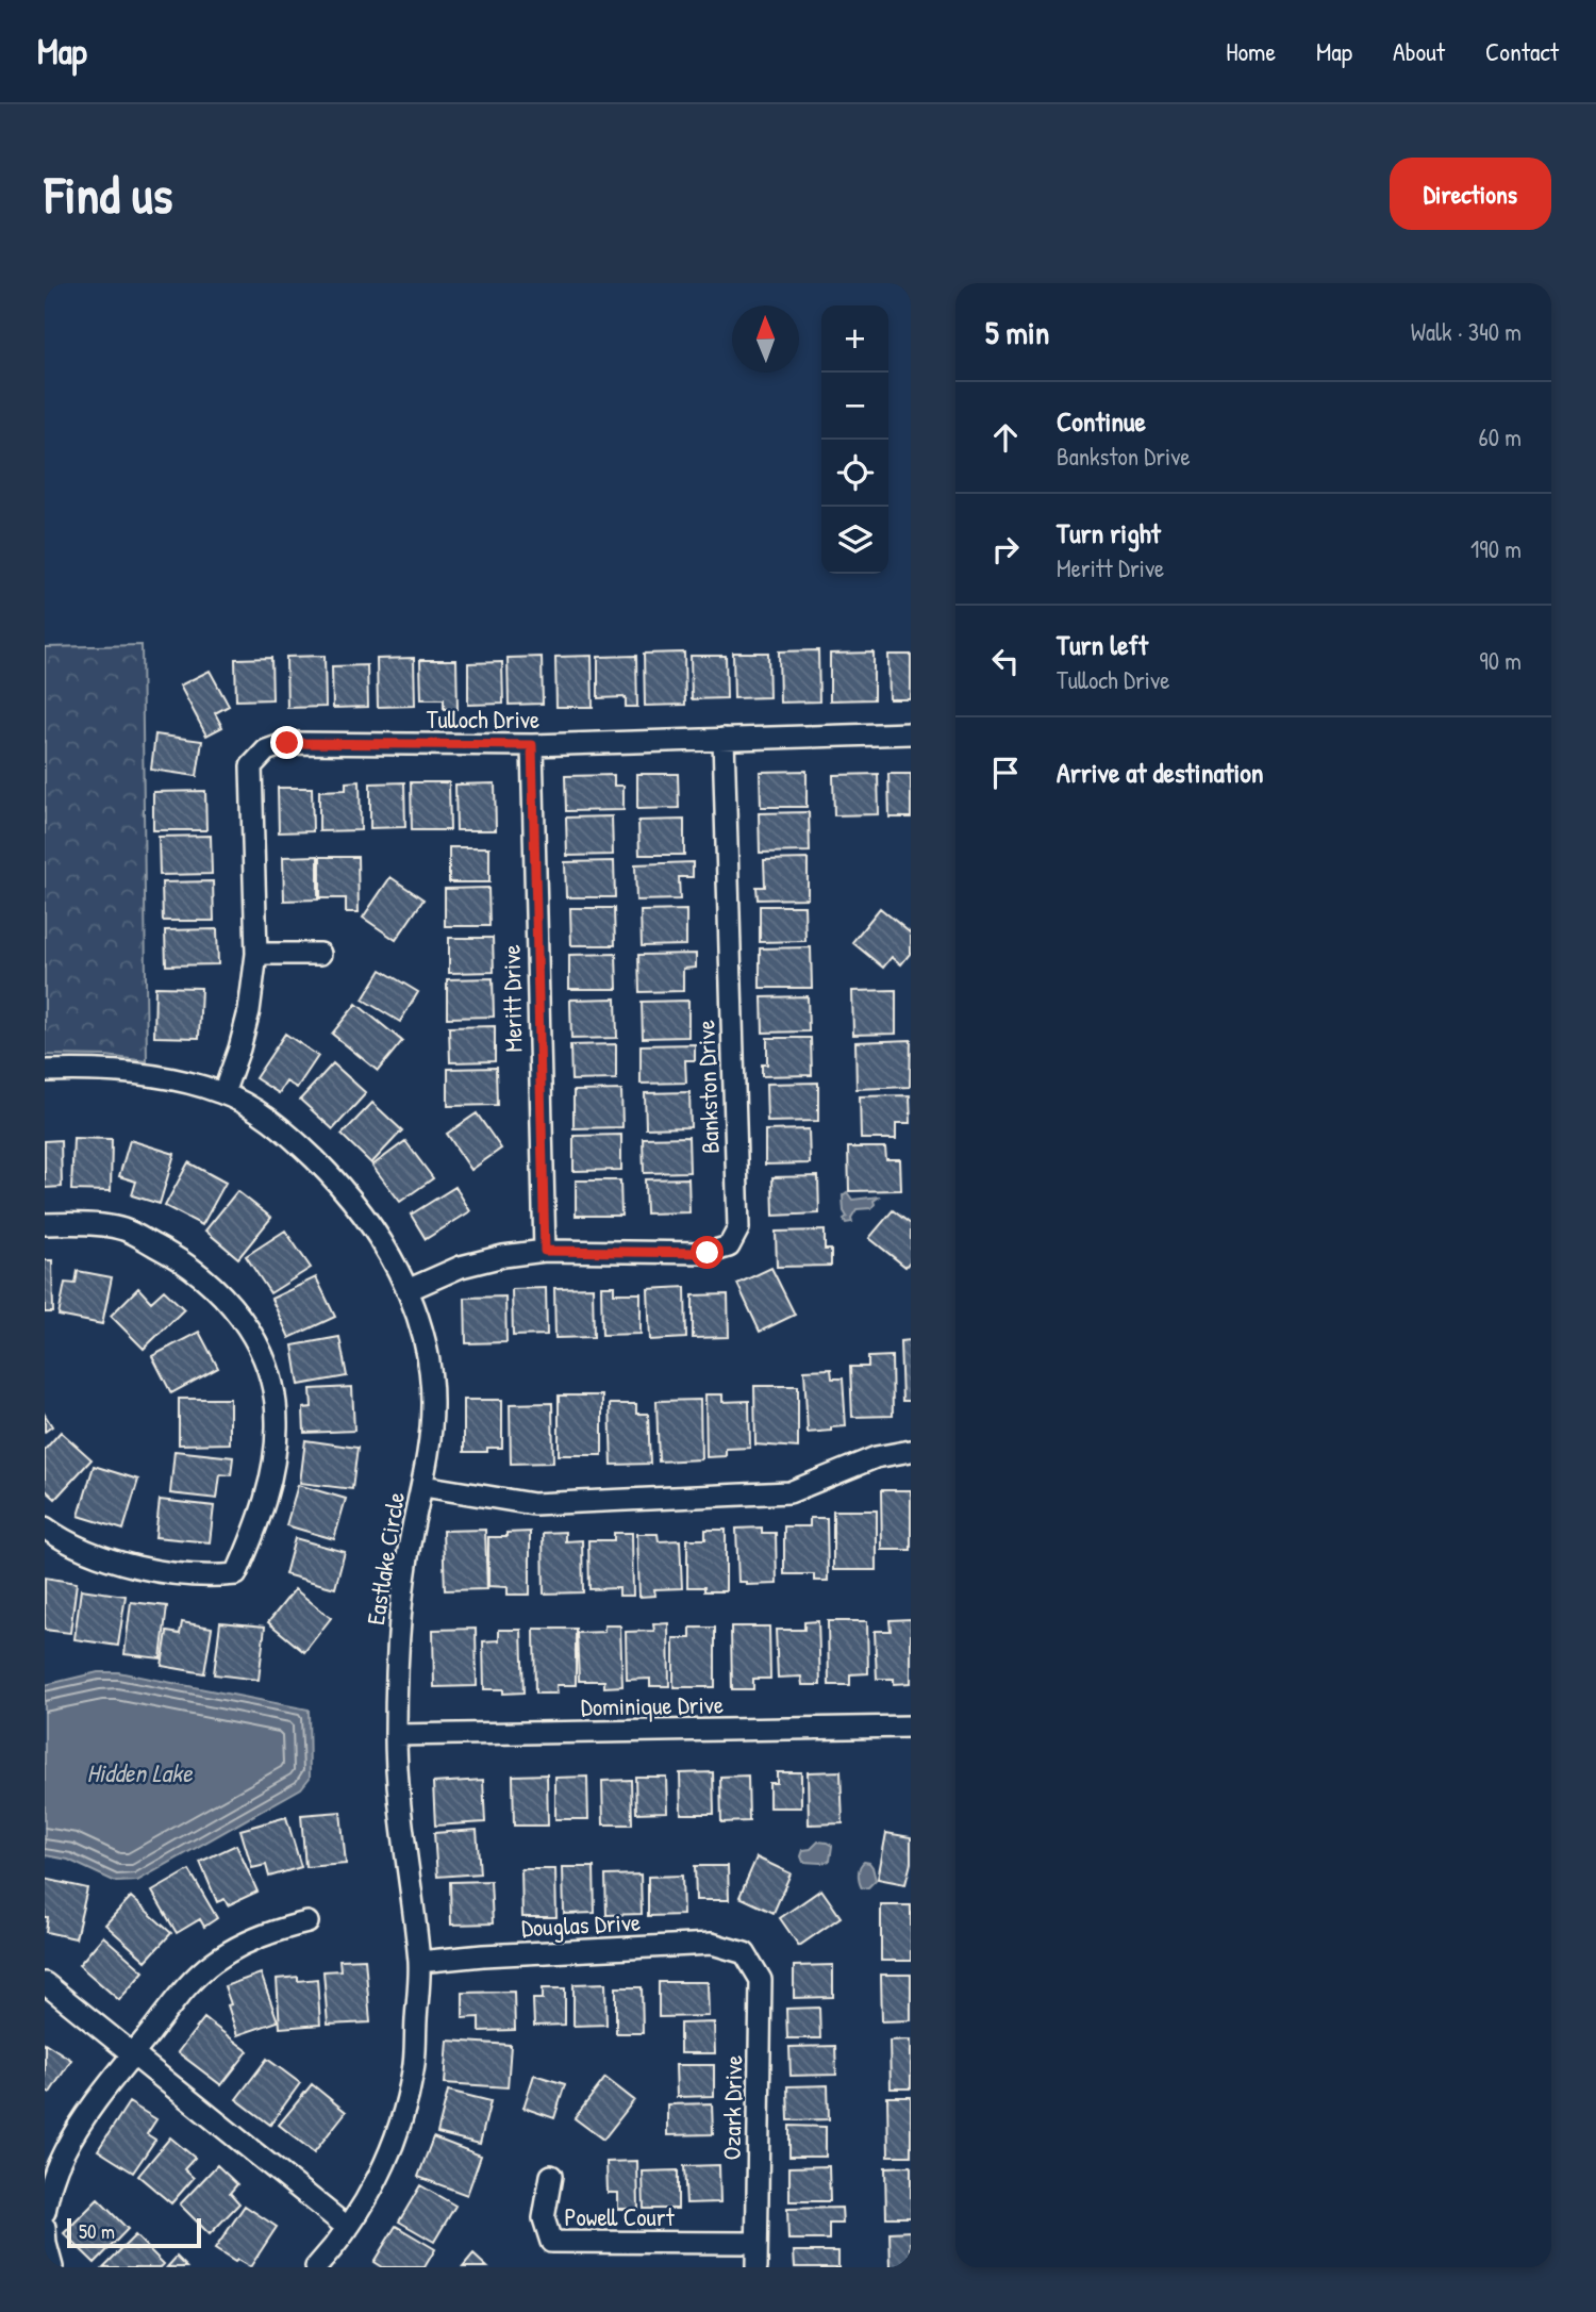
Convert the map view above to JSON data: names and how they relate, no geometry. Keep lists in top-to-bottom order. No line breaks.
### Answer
{"streets":{"street":["Tulloch Drive","Meritt Drive","Bankston Drive","Eastlake Circle","Dominique Drive","Douglas Drive","Ozark Drive","Powell Court"]},"crossings":[["Tulloch Drive","Meritt Drive"],["Tulloch Drive","Bankston Drive"],["Tulloch Drive","Eastlake Circle"],["Meritt Drive","Bankston Drive"],["Bankston Drive","Eastlake Circle"],["Eastlake Circle","Dominique Drive"],["Eastlake Circle","Douglas Drive"],["Douglas Drive","Ozark Drive"],["Ozark Drive","Powell Court"]],"water":["Hidden Lake"],"scale_bar":"50 m","north":"top","page":{"header":"Map","nav":["Home","Map","About","Contact"],"buttons":"Directions","title":"Find us","heading":["5 min","Walk · 340 m"],"map_buttons":["+","−"],"list":[["Continue","Bankston Drive","60 m"],["Turn right","Meritt Drive","190 m"],["Turn left","Tulloch Drive","90 m"],"Arrive at destination"],"scale":"50 m"}}
